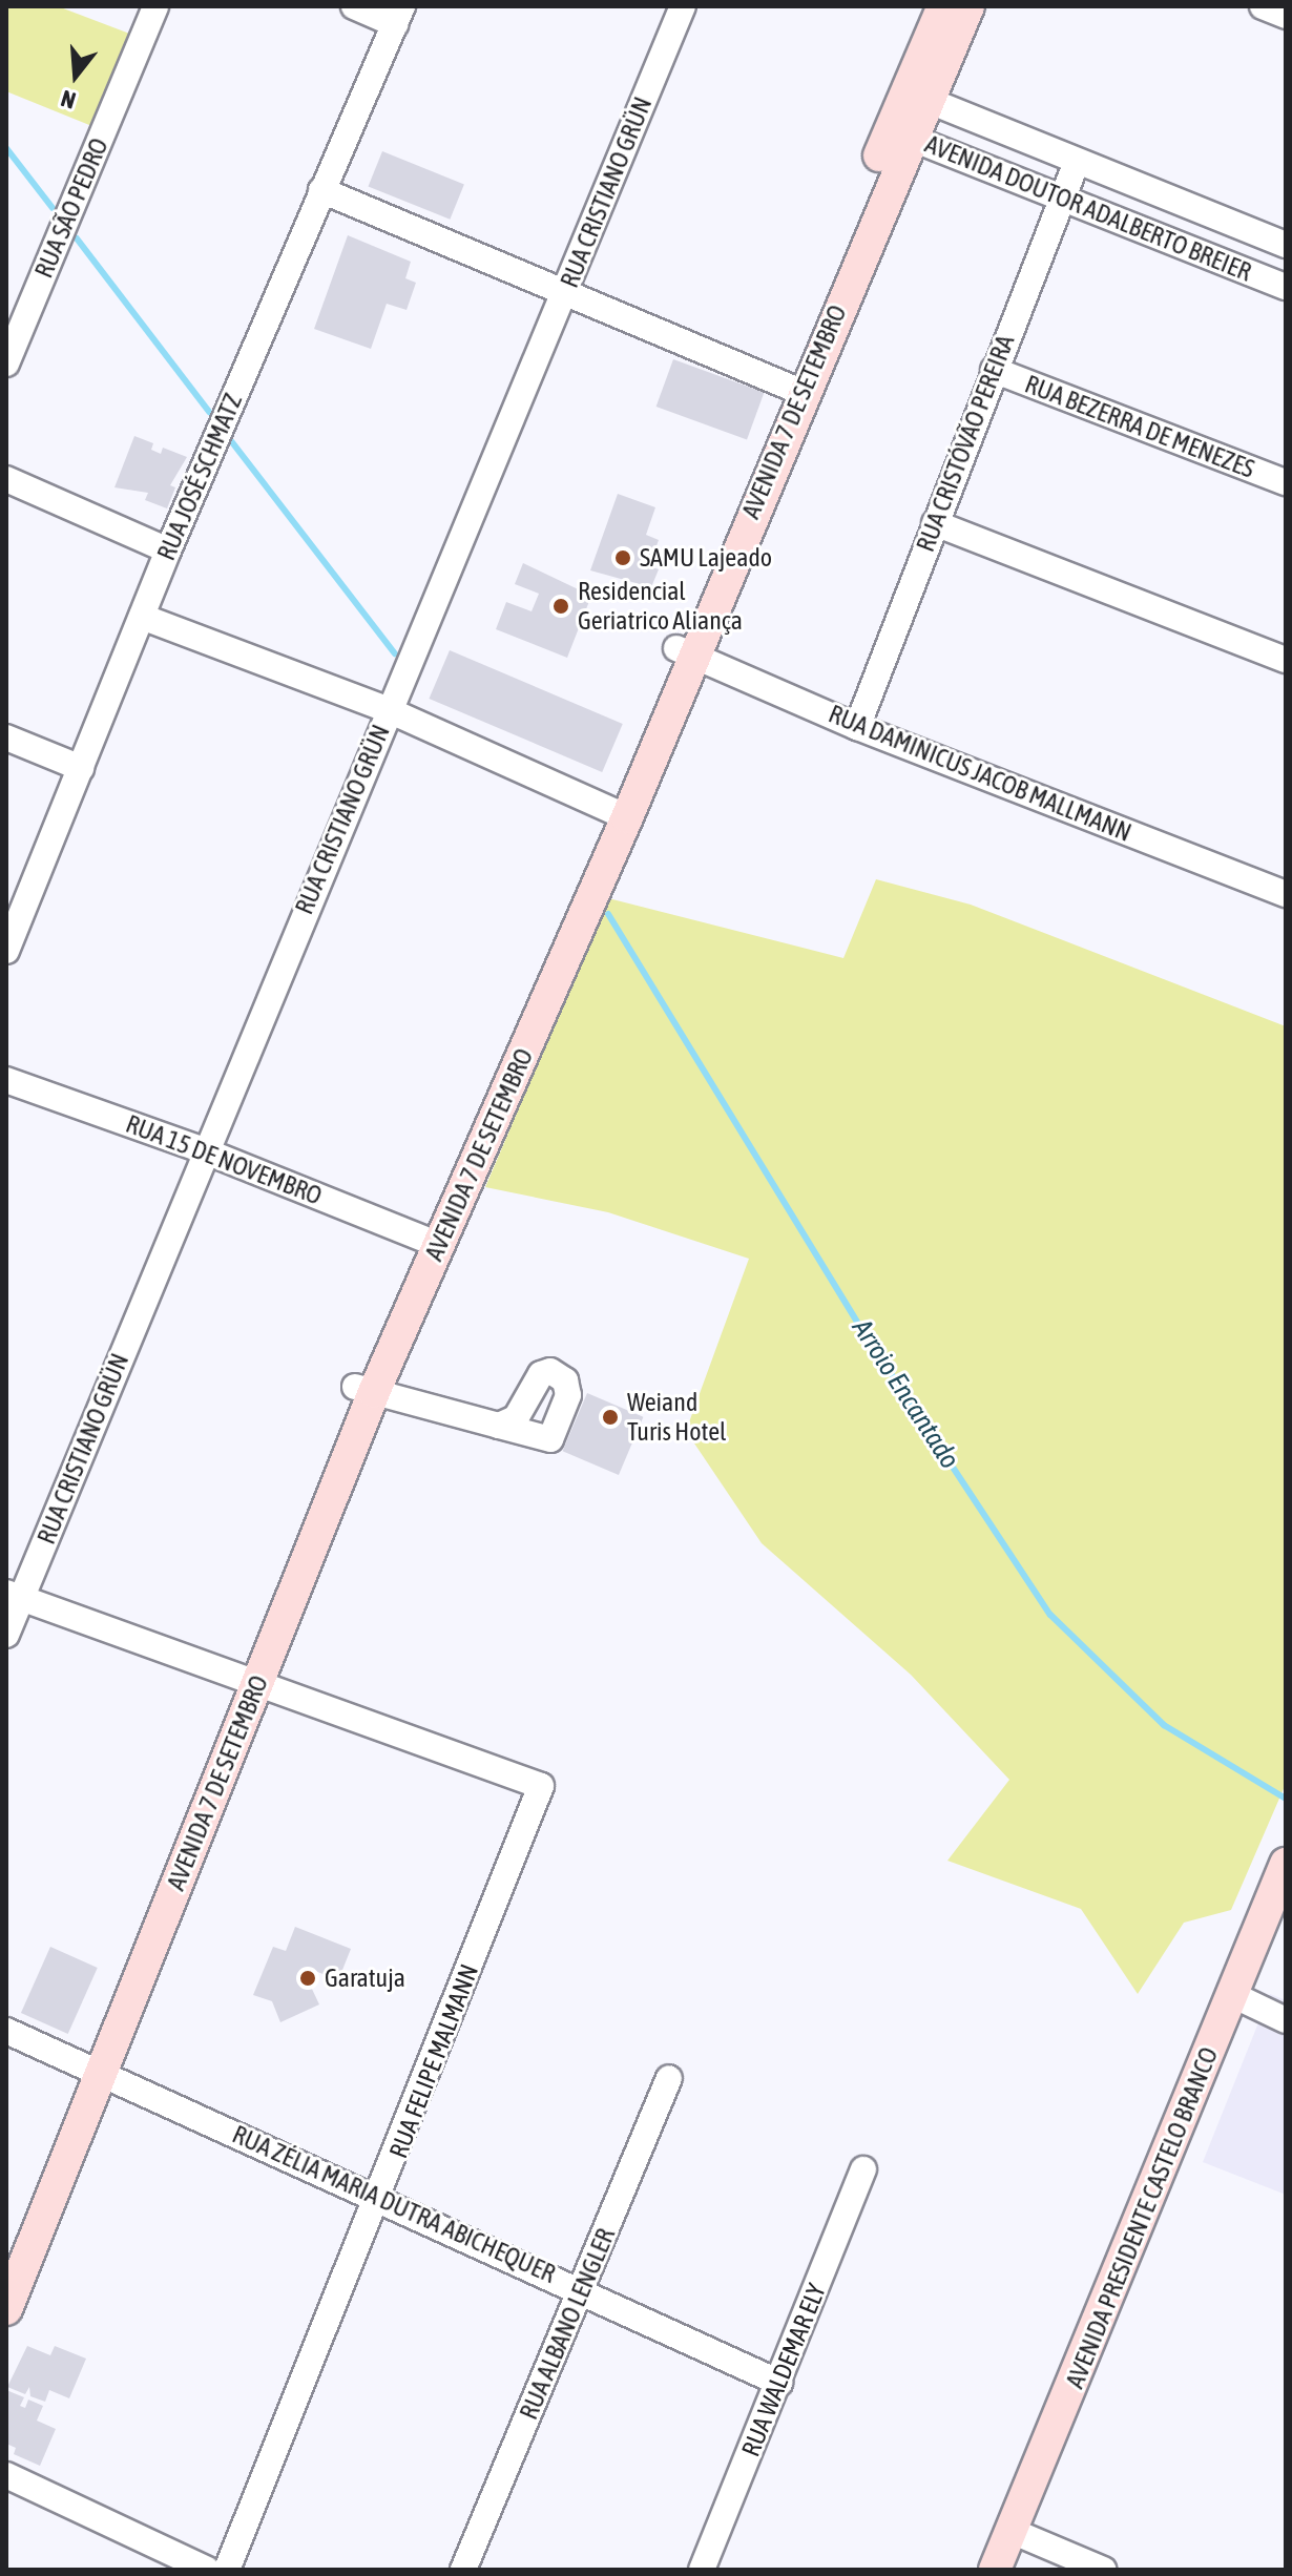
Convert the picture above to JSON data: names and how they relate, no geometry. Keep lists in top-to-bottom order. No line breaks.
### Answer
{"streets":{"main road":["AVENIDA 7 DE SETEMBRO","AVENIDA PRESIDENTE CASTELO BRANCO"],"street":["RUA CRISTIANO GRÜN","RUA SÃO PEDRO","AVENIDA DOUTOR ADALBERTO BREIER","RUA BEZERRA DE MENEZES","RUA CRISTÓVÃO PEREIRA","RUA JOSÉ SCHMATZ","RUA DAMINICUS JACOB MALLMANN","RUA 15 DE NOVEMBRO","RUA FELIPE MALMANN","RUA ZÉLIA MARIA DUTRA ABICHEQUER","RUA ALBANO LENGLER","RUA WALDEMAR ELY"]},"crossings":[["RUA CRISTIANO GRÜN","RUA 15 DE NOVEMBRO"],["AVENIDA DOUTOR ADALBERTO BREIER","AVENIDA 7 DE SETEMBRO"],["AVENIDA DOUTOR ADALBERTO BREIER","RUA CRISTÓVÃO PEREIRA"],["AVENIDA 7 DE SETEMBRO","RUA DAMINICUS JACOB MALLMANN"],["AVENIDA 7 DE SETEMBRO","RUA 15 DE NOVEMBRO"],["AVENIDA 7 DE SETEMBRO","RUA FELIPE MALMANN"],["AVENIDA 7 DE SETEMBRO","RUA ZÉLIA MARIA DUTRA ABICHEQUER"],["RUA BEZERRA DE MENEZES","RUA CRISTÓVÃO PEREIRA"],["RUA CRISTÓVÃO PEREIRA","RUA DAMINICUS JACOB MALLMANN"],["RUA FELIPE MALMANN","RUA ZÉLIA MARIA DUTRA ABICHEQUER"],["RUA ZÉLIA MARIA DUTRA ABICHEQUER","RUA ALBANO LENGLER"],["RUA ZÉLIA MARIA DUTRA ABICHEQUER","RUA WALDEMAR ELY"]],"water":["Arroio Encantado"],"places":["SAMU Lajeado","Residencial Geriatrico Aliança","Weiand Turis Hotel","Garatuja"],"north":"bottom"}
